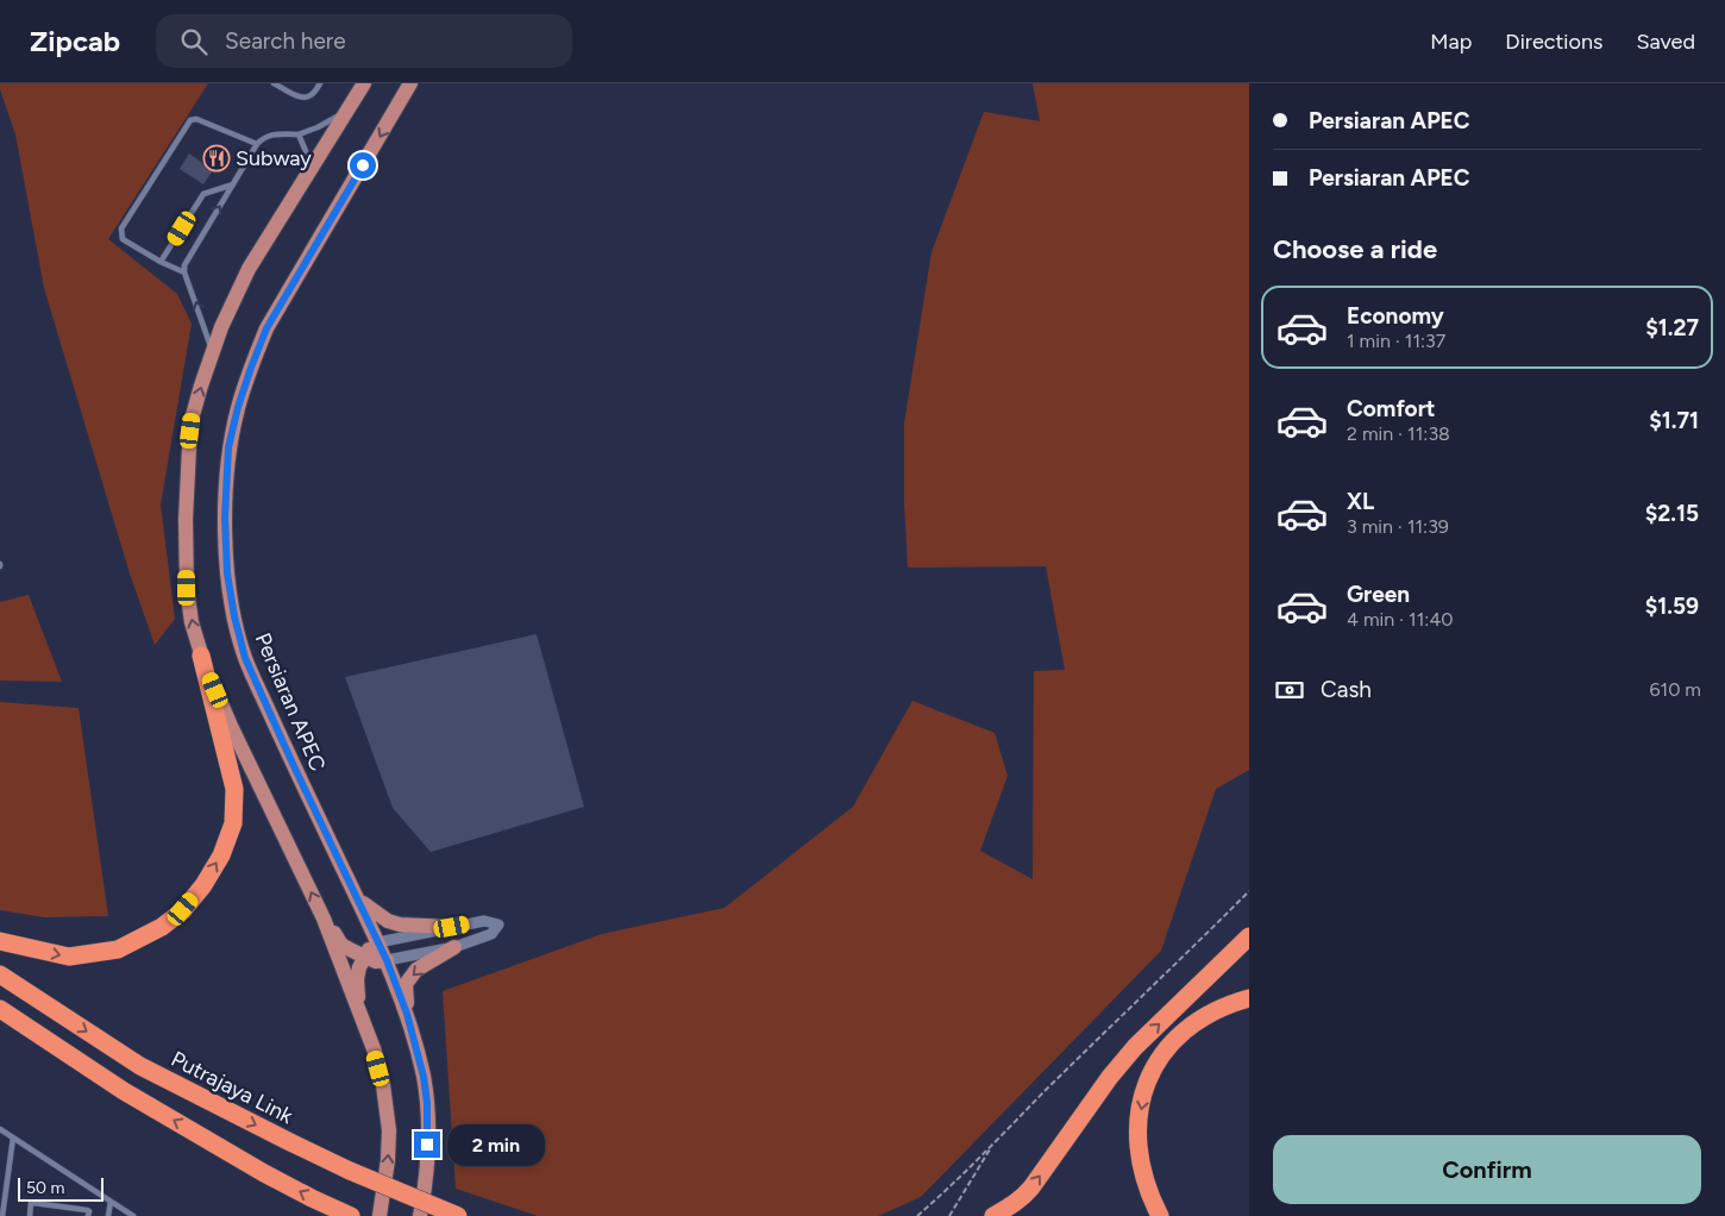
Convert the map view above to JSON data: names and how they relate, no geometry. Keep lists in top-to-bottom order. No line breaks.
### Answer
{"streets":{"highway":["Putrajaya Link"],"main road":["Persiaran APEC"]},"places":{"restaurant":["Subway"]},"scale_bar":"50 m","page":{"header":"Zipcab","search":"Search here","nav":["Map","Directions","Saved"],"banner":["Persiaran APEC","Persiaran APEC"],"heading":"Choose a ride","list":[{"name":"Economy","note":"1 min · 11:37","value":"$1.27"},{"name":"Comfort","note":"2 min · 11:38","value":"$1.71"},{"name":"XL","note":"3 min · 11:39","value":"$2.15"},{"name":"Green","note":"4 min · 11:40","value":"$1.59"}],"pay":["Cash","610 m"],"buttons":"Confirm","bubble":"2 min","scale":"50 m"}}
